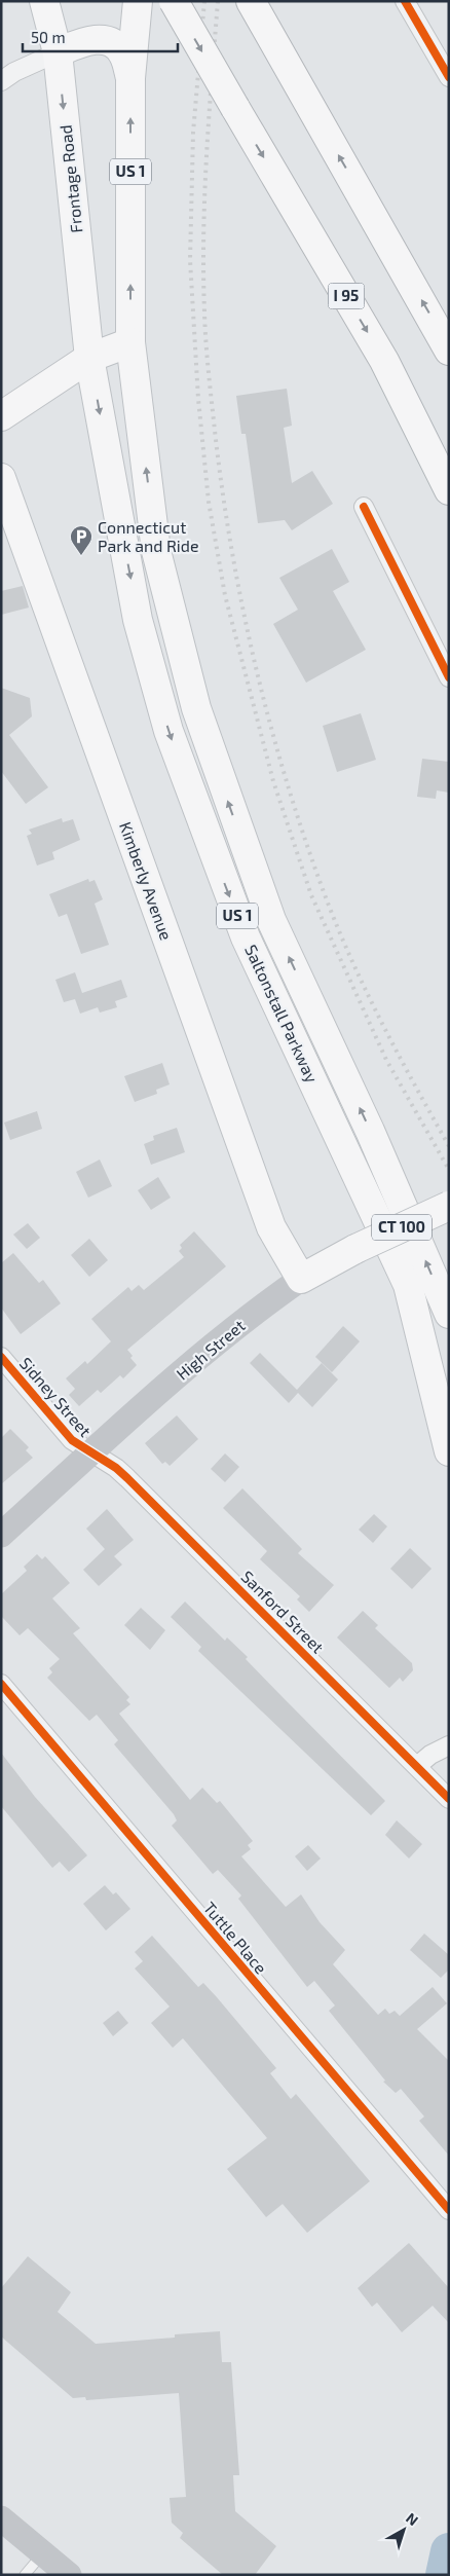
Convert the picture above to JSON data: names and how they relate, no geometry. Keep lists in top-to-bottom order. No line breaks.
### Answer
{"streets":{"main road":["US 1","Frontage Road","I 95","Kimberly Avenue","Saltonstall Parkway","CT 100","High Street"],"street":["Sidney Street","Sanford Street","Tuttle Place"]},"crossings":[["US 1","Saltonstall Parkway"],["Frontage Road","Saltonstall Parkway"],["Kimberly Avenue","High Street"],["High Street","Sidney Street"],["High Street","Sanford Street"],["Sidney Street","Sanford Street"]],"places":{"parking":["Connecticut Park and Ride"]},"scale_bar":"50 m","north":"top right"}
